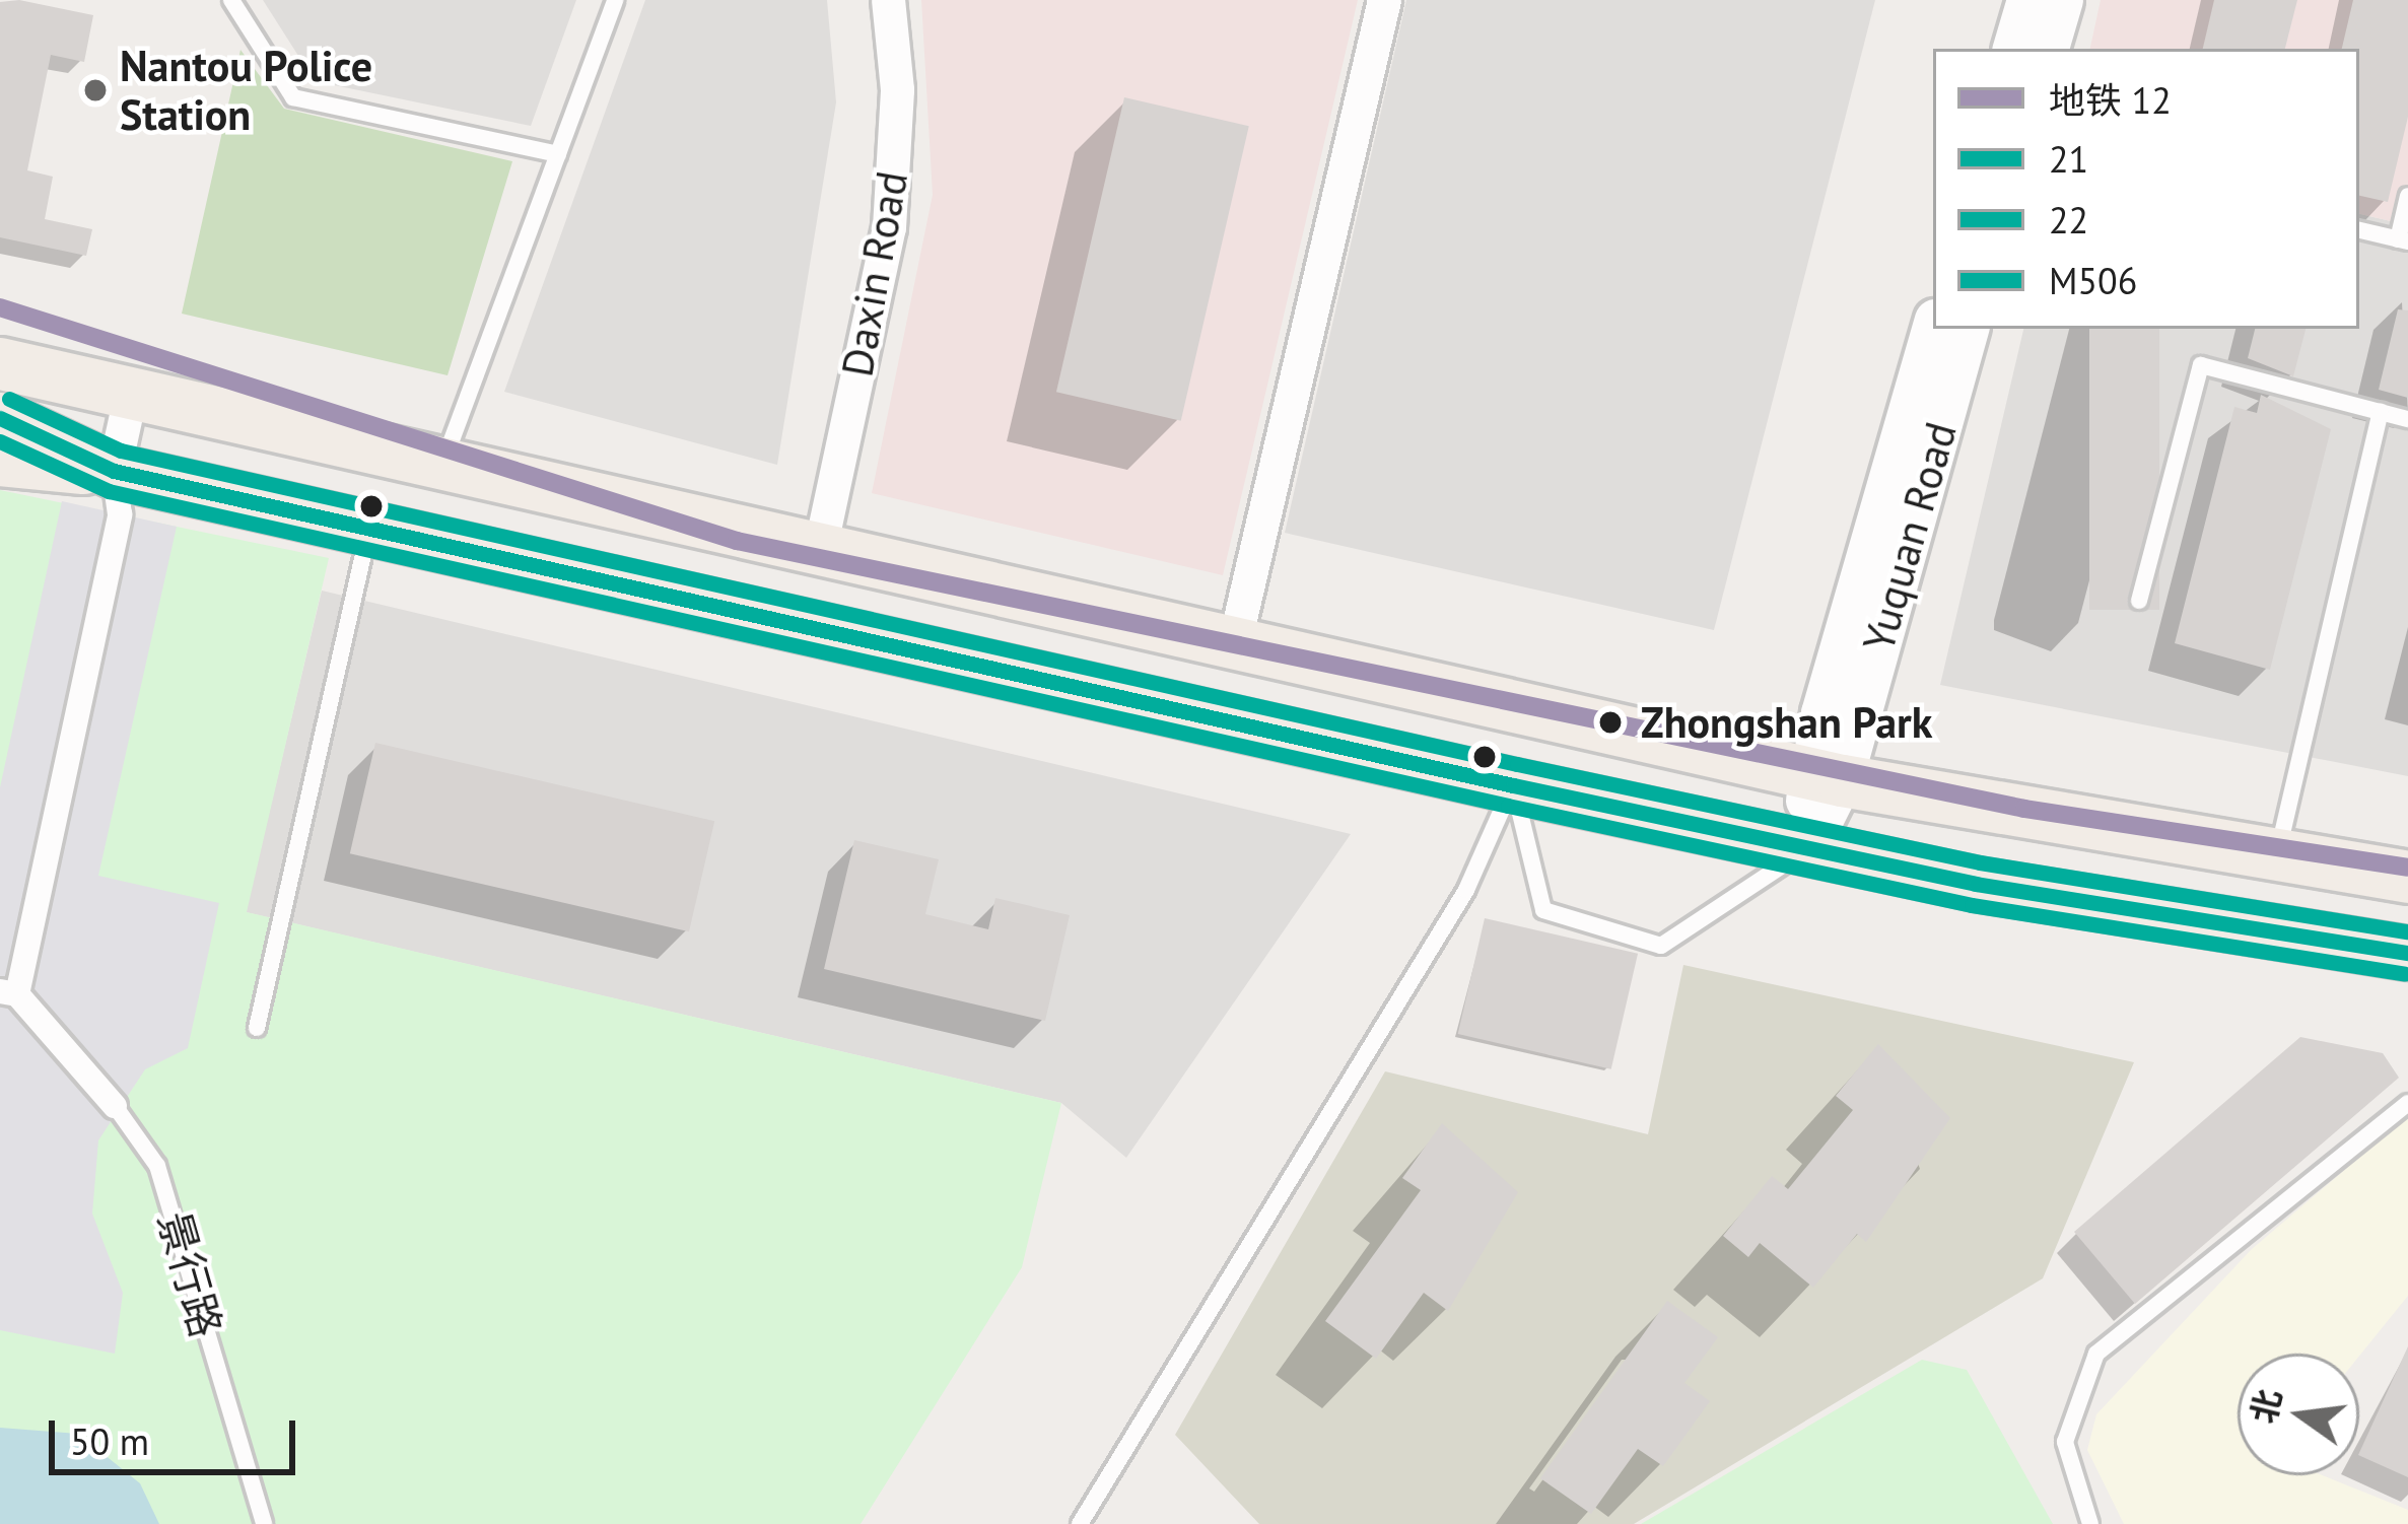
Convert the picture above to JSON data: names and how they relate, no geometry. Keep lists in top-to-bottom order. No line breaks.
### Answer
{"streets":{"street":["Daxin Road","Yuquan Road"],"lane":["景行路"]},"places":["Nantou Police Station","Zhongshan Park"],"lines":["metro line 12","transit line M506","transit line 21","transit line 22"],"legend":["地铁 12","21","22","M506"],"scale_bar":"50 m","north":"left"}
